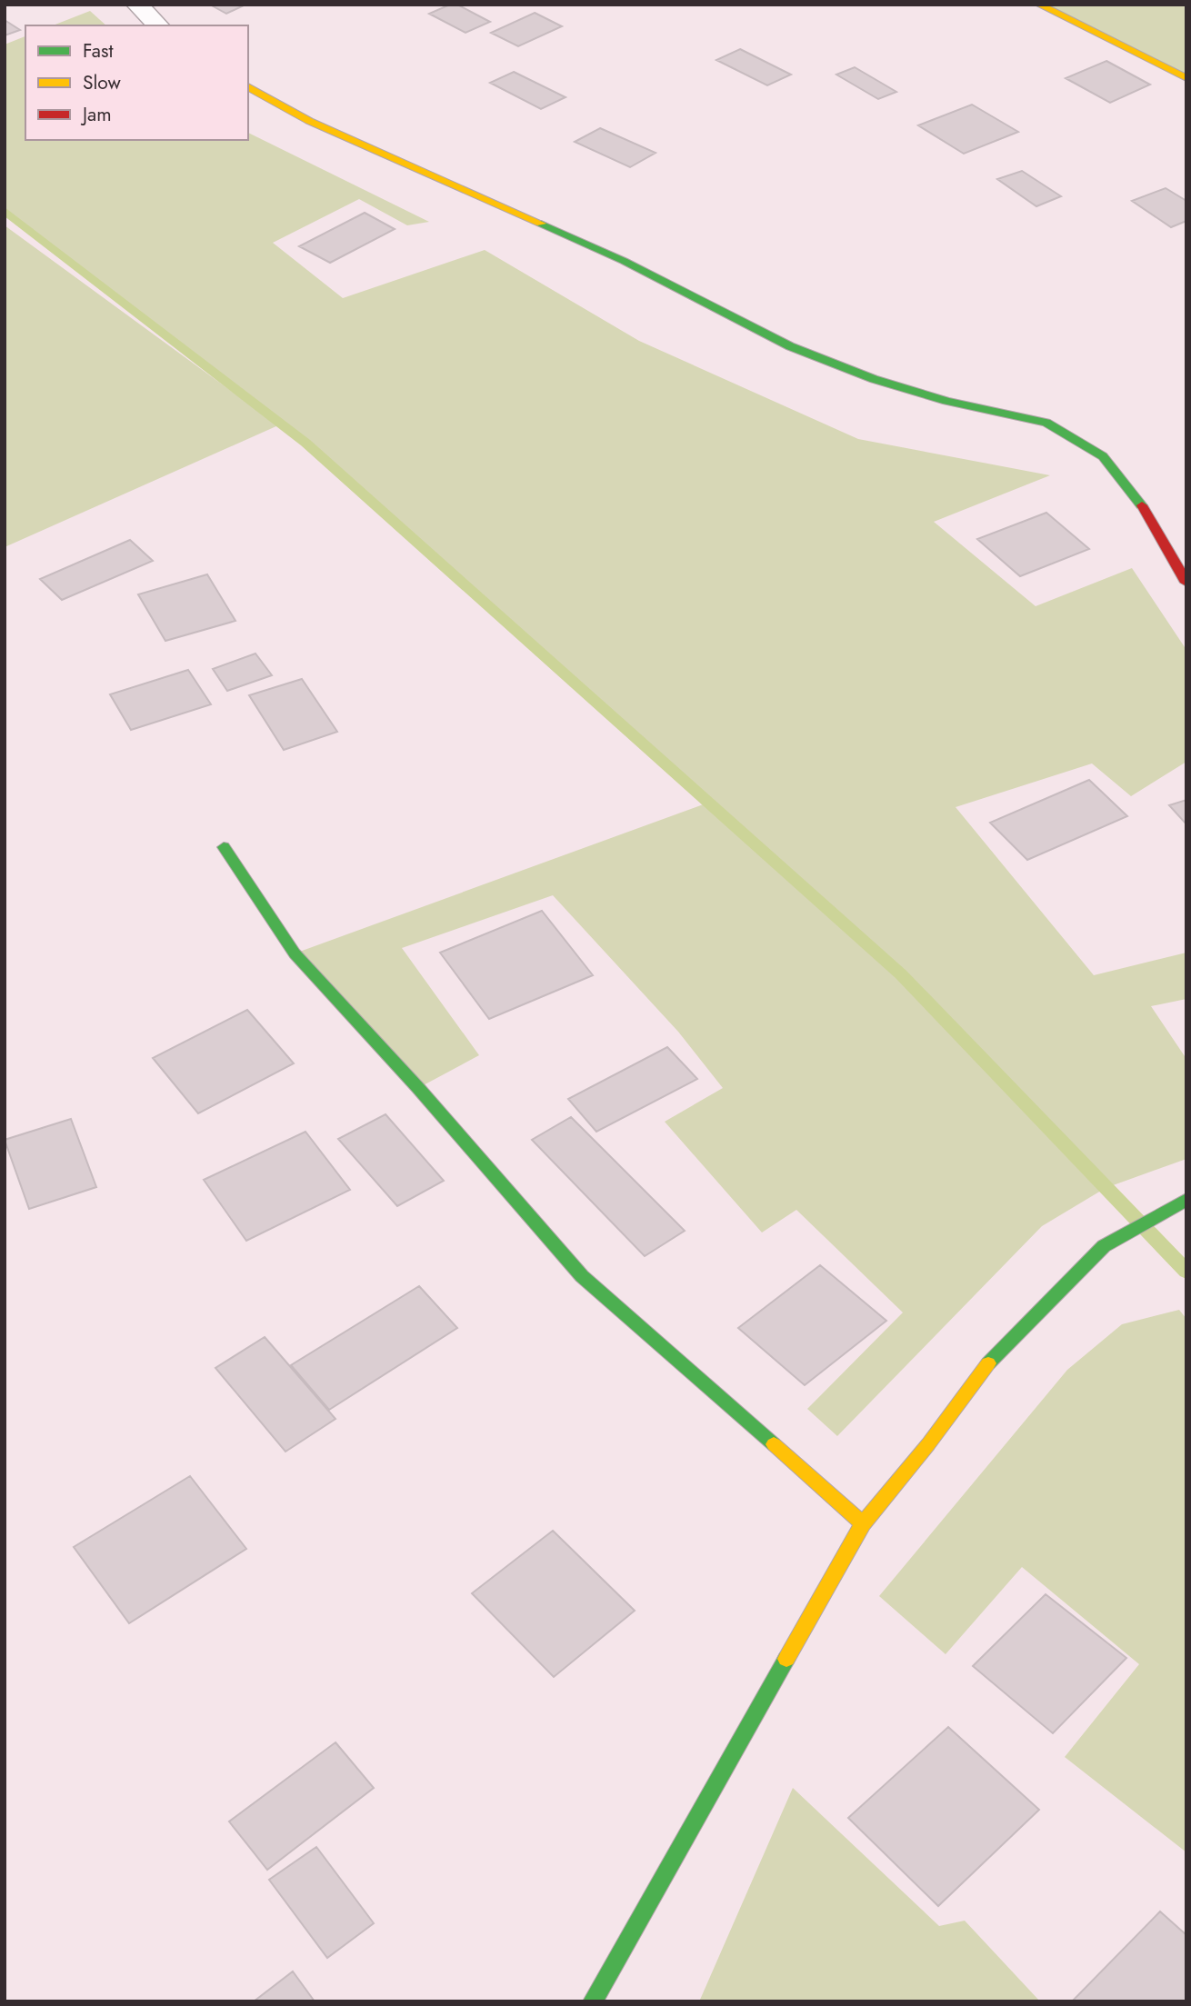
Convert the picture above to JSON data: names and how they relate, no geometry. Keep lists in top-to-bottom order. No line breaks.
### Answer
{"legend":["Fast","Slow","Jam"]}
